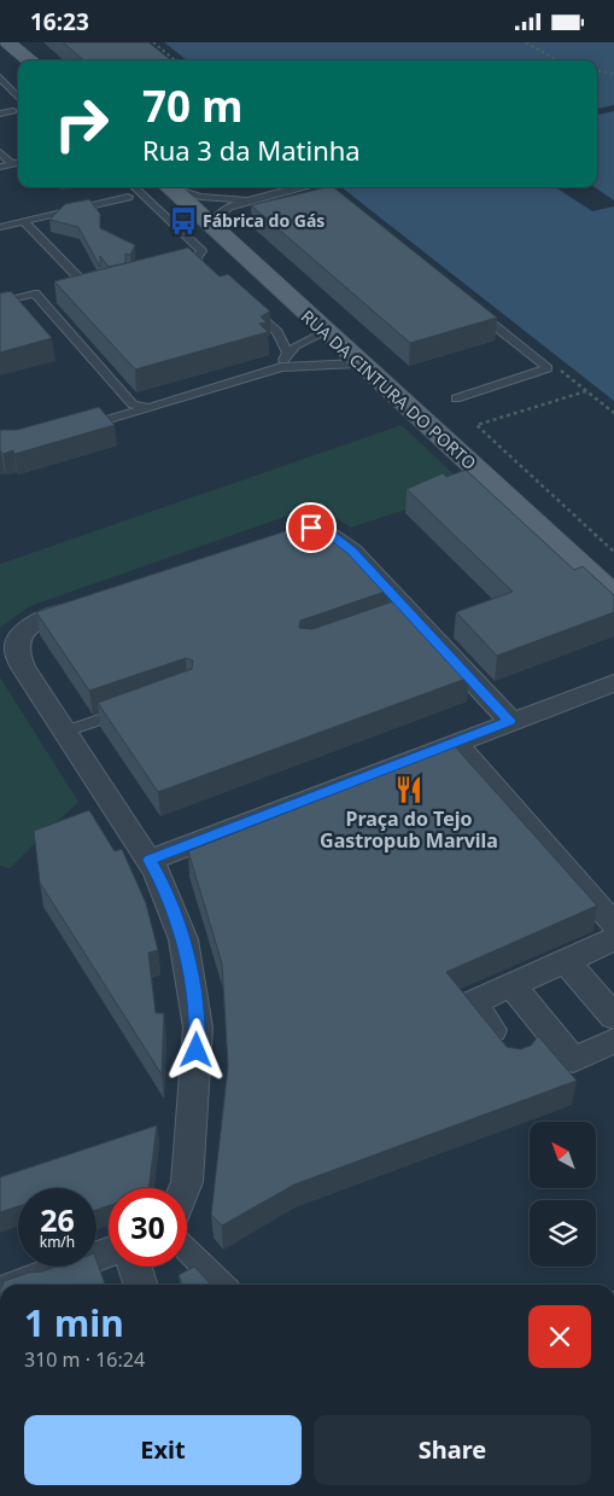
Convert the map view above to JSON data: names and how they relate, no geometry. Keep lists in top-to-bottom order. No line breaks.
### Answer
{"streets":{"main road":["RUA DA CINTURA DO PORTO"]},"places":{"bus stop":["Fábrica do Gás"],"restaurant":["Praça do Tejo Gastropub Marvila"]},"north":"top left","page":{"status":"16:23","turn":["70 m","Rua 3 da Matinha"],"speed":"26 km/h","limit":"30","heading":["1 min","310 m · 16:24"],"buttons":["Exit","Share"]}}
